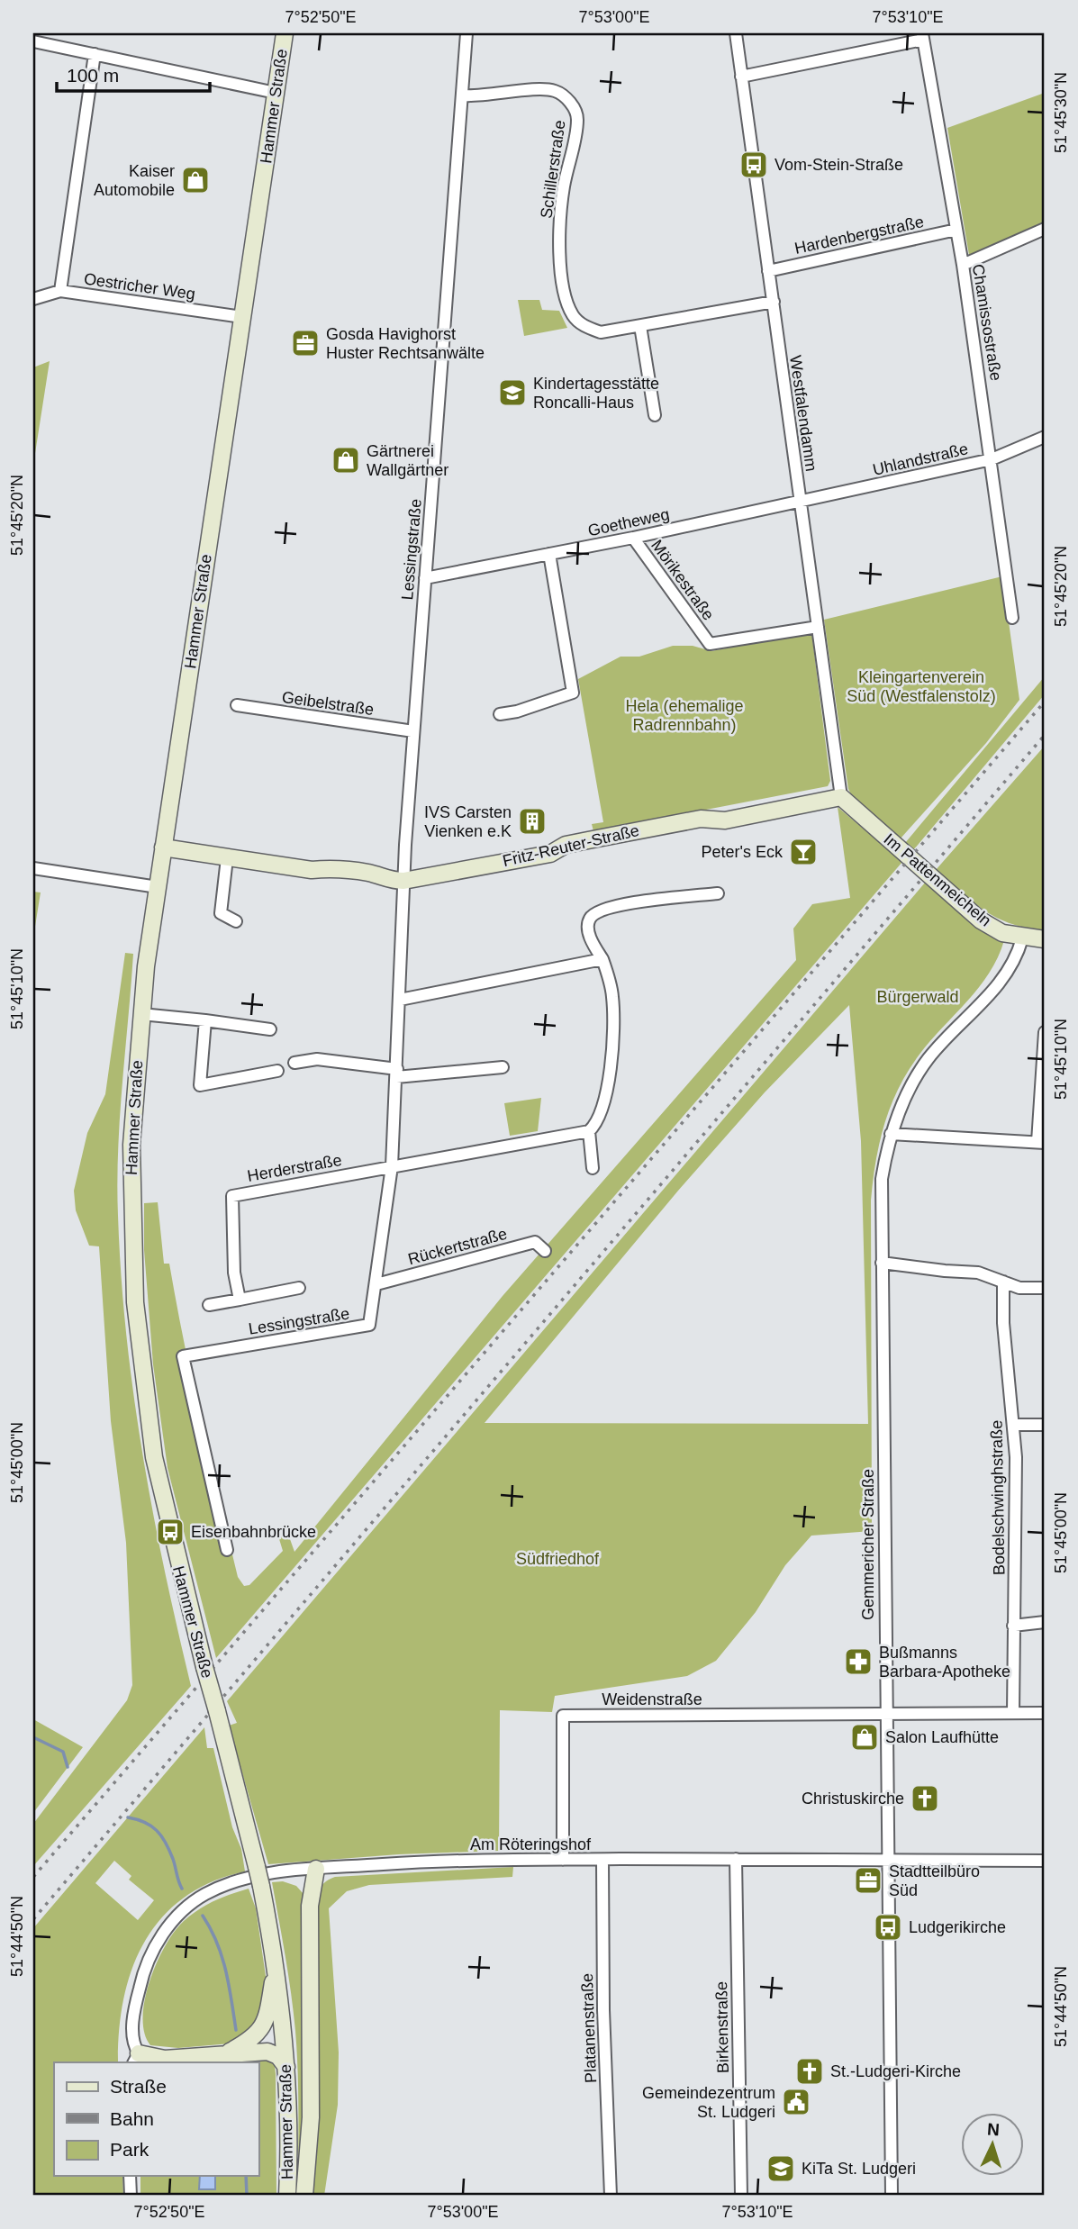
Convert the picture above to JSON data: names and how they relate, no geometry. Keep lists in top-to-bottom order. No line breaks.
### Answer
{"streets":{"main road":["Hammer Straße","Fritz-Reuter-Straße","Im Pattenmeicheln"],"street":["Schillerstraße","Hardenbergstraße","Oestricher Weg","Chamissostraße","Westfalendamm","Uhlandstraße","Goetheweg","Lessingstraße","Mörikestraße","Geibelstraße","Herderstraße","Rückertstraße","Bodelschwinghstraße","Gemmericher Straße","Weidenstraße","Am Röteringshof","Birkenstraße","Platanenstraße"]},"crossings":[["Hammer Straße","Oestricher Weg"],["Hammer Straße","Fritz-Reuter-Straße"],["Schillerstraße","Westfalendamm"],["Schillerstraße","Lessingstraße"],["Hardenbergstraße","Chamissostraße"],["Hardenbergstraße","Westfalendamm"],["Chamissostraße","Uhlandstraße"],["Westfalendamm","Uhlandstraße"],["Westfalendamm","Goetheweg"],["Westfalendamm","Mörikestraße"],["Westfalendamm","Fritz-Reuter-Straße"],["Westfalendamm","Im Pattenmeicheln"],["Uhlandstraße","Goetheweg"],["Goetheweg","Lessingstraße"],["Goetheweg","Mörikestraße"],["Lessingstraße","Geibelstraße"],["Lessingstraße","Fritz-Reuter-Straße"],["Lessingstraße","Herderstraße"],["Lessingstraße","Rückertstraße"],["Fritz-Reuter-Straße","Im Pattenmeicheln"],["Im Pattenmeicheln","Gemmericher Straße"],["Gemmericher Straße","Weidenstraße"],["Gemmericher Straße","Am Röteringshof"],["Weidenstraße","Am Röteringshof"],["Am Röteringshof","Birkenstraße"],["Am Röteringshof","Platanenstraße"]],"parks":["Kleingartenverein Süd (Westfalenstolz)","Hela (ehemalige Radrennbahn)","Bürgerwald","Südfriedhof"],"places":{"bus stop":["Vom-Stein-Straße","Eisenbahnbrücke","Ludgerikirche"],"shop":["Kaiser Automobile","Gärtnerei Wallgärtner","Salon Laufhütte"],"office":["Gosda Havighorst Huster Rechtsanwälte","Stadtteilbüro Süd"],"school or university":["Kindertagesstätte Roncalli-Haus","KiTa St. Ludgeri"],"building":["IVS Carsten Vienken e.K"],"bar":["Peter's Eck"],"pharmacy":["Bußmanns Barbara-Apotheke"],"church":["Christuskirche","St.-Ludgeri-Kirche"],"public building":["Gemeindezentrum St. Ludgeri"]},"legend":["Straße","Bahn","Park"],"scale_bar":"100 m","north":"top","coordinates":["7°52'50\"E","7°53'00\"E","7°53'10\"E","51°45'30\"N","51°45'20\"N","51°45'10\"N","51°45'00\"N","51°44'50\"N"]}
